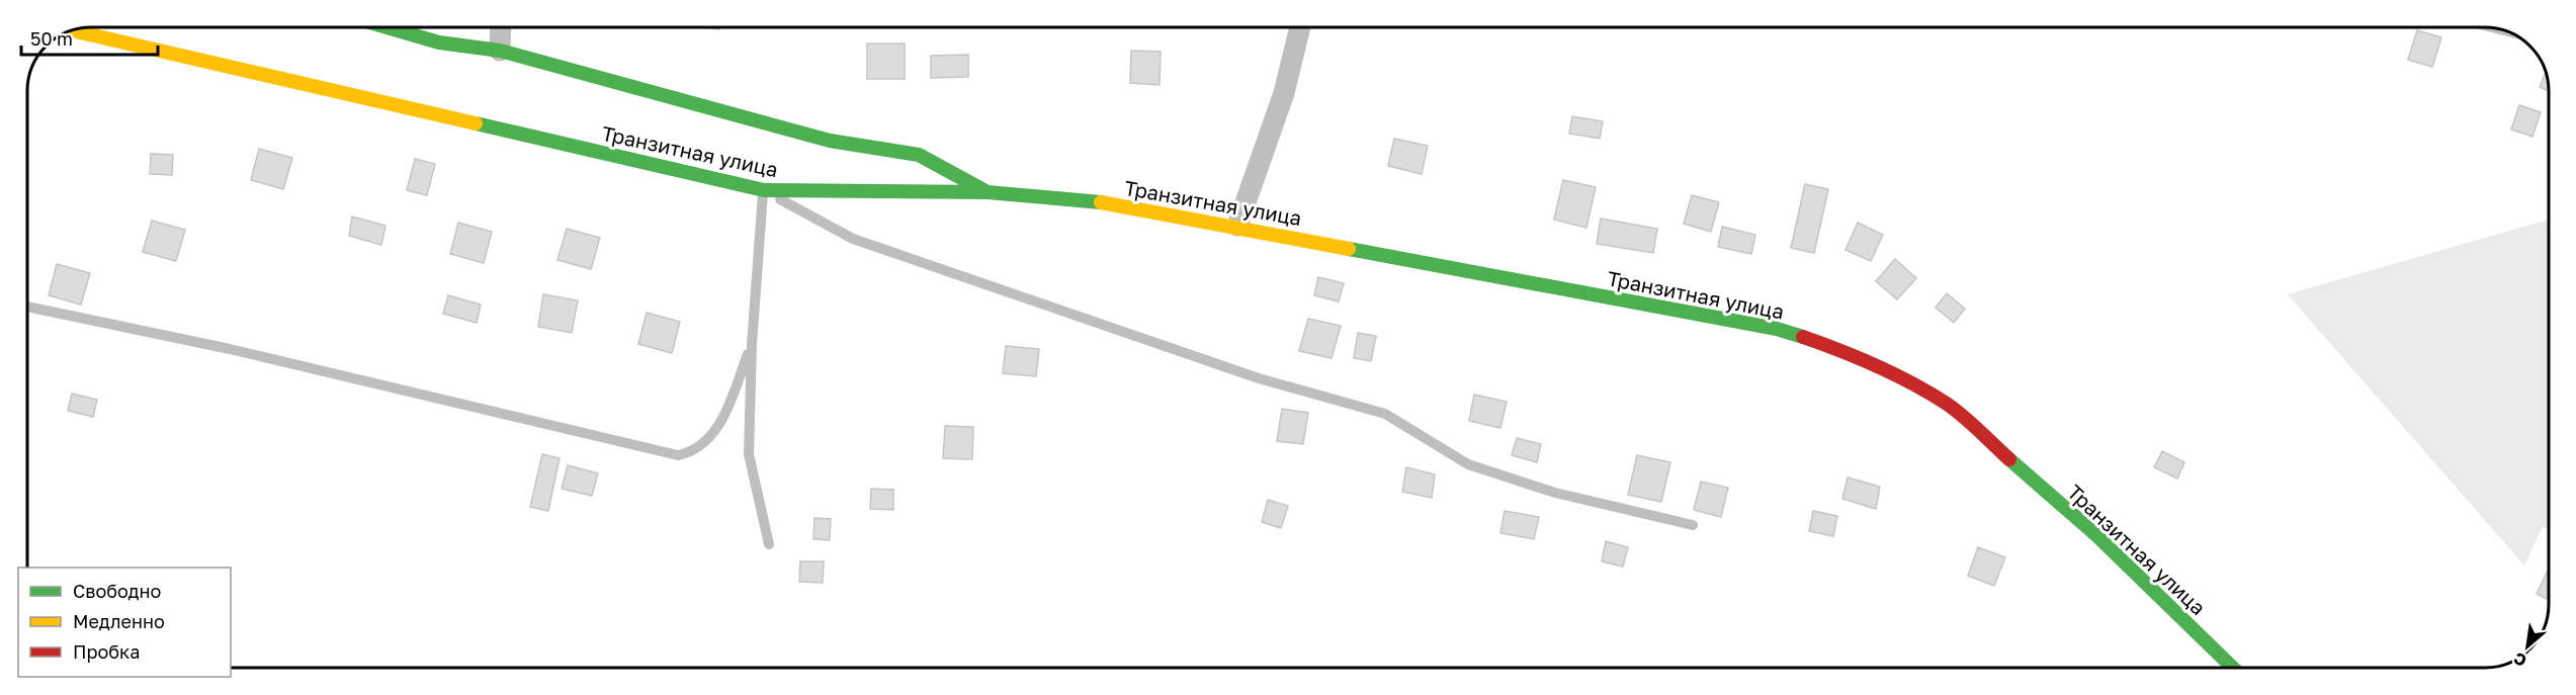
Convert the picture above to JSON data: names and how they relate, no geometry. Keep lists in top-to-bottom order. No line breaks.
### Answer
{"streets":{"main road":["Транзитная улица"]},"legend":["Свободно","Медленно","Пробка"],"scale_bar":"50 m","north":"bottom left"}
